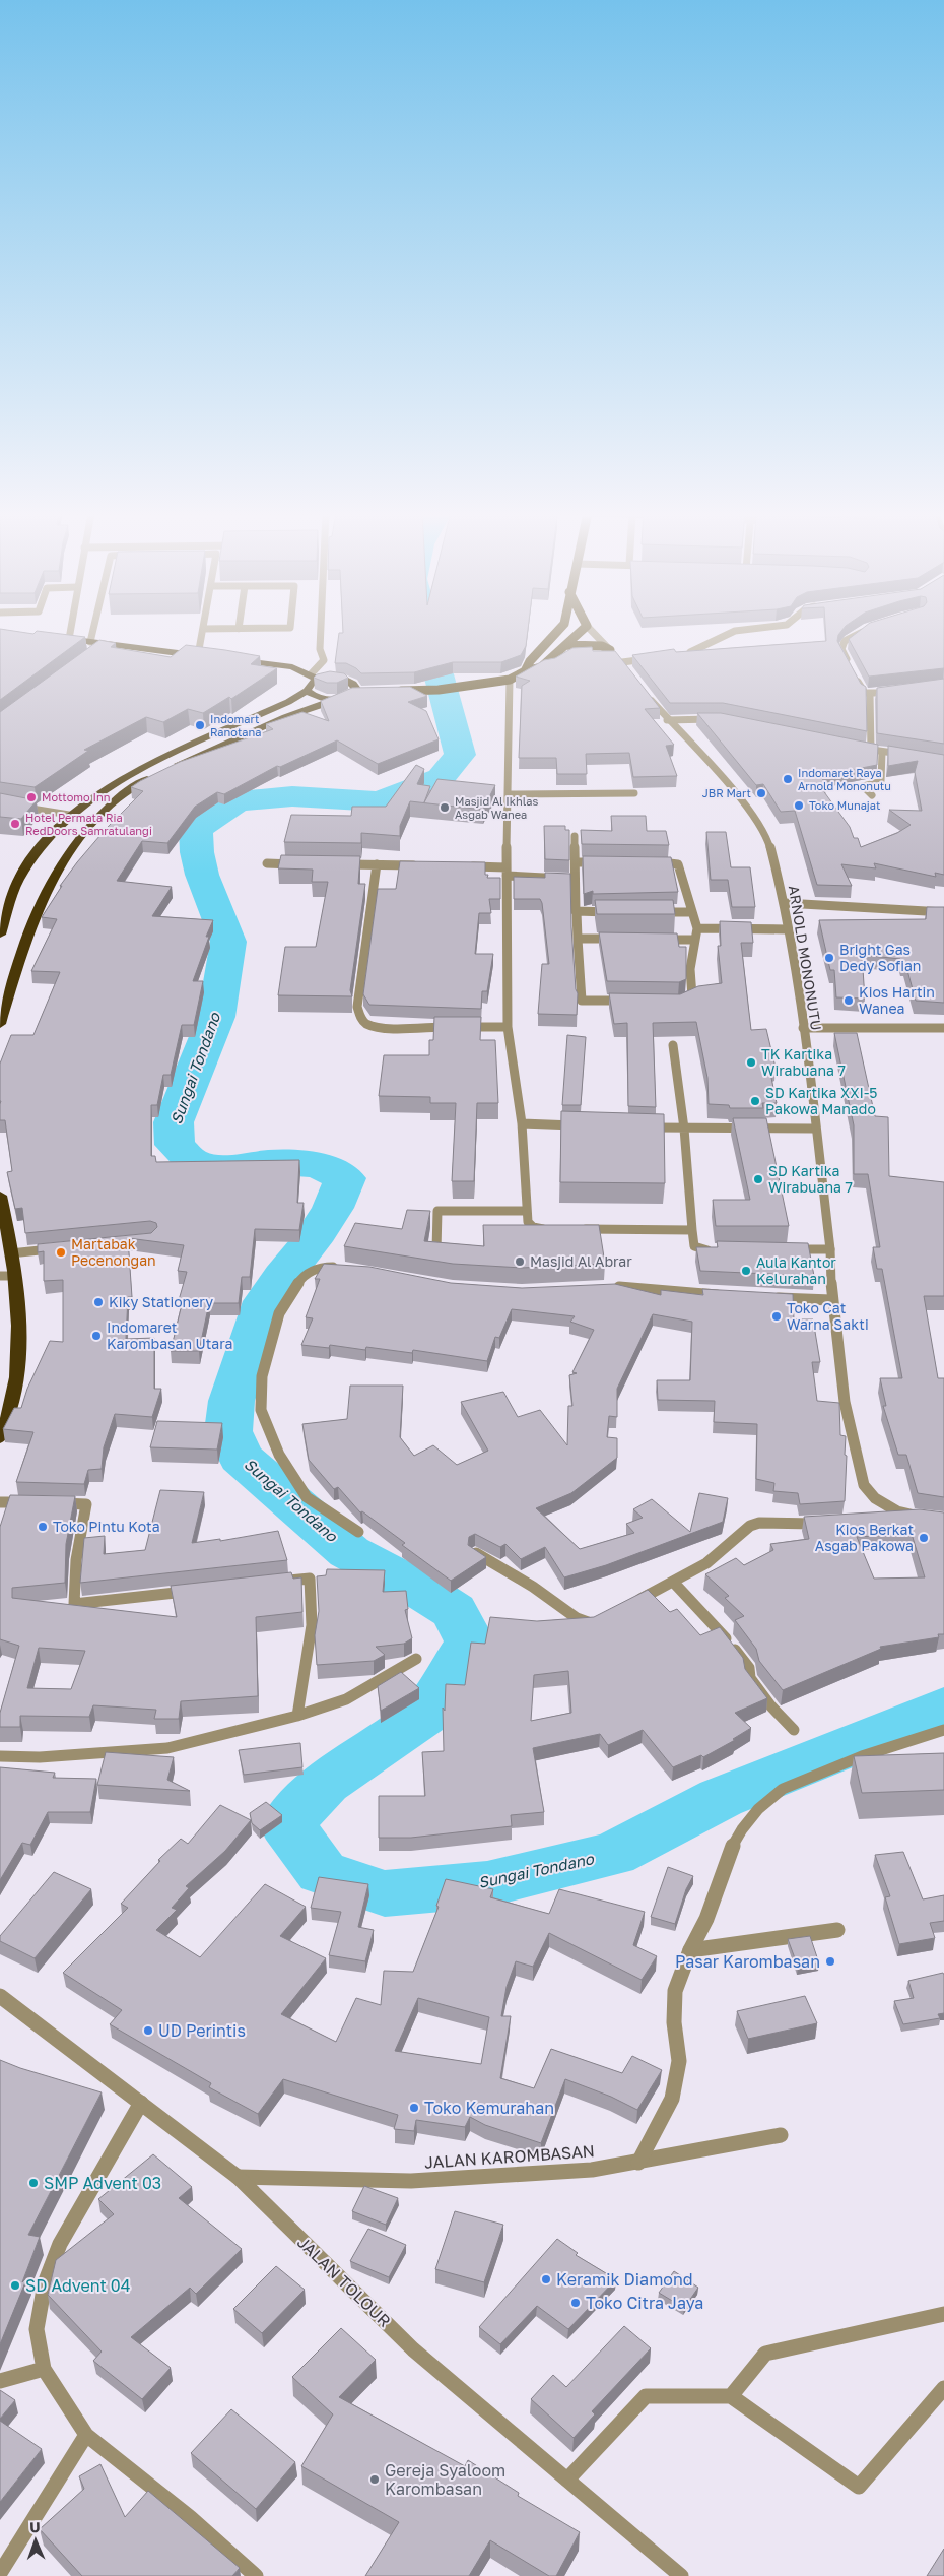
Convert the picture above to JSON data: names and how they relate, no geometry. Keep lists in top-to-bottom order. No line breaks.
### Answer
{"streets":{"street":["ARNOLD MONONUTU","JALAN KAROMBASAN","JALAN TOLOUR"]},"crossings":[["JALAN KAROMBASAN","JALAN TOLOUR"]],"water":["Sungai Tondano"],"places":["Indomart Ranotana","Indomaret Raya Arnold Mononutu","JBR Mart","Mottomo Inn","Toko Munajat","Masjid Al Ikhlas Asgab Wanea","Hotel Permata Ria RedDoors Samratulangi","Bright Gas Dedy Sofian","Kios Hartin Wanea","TK Kartika Wirabuana 7","SD Kartika XXI-5 Pakowa Manado","SD Kartika Wirabuana 7","Martabak Pecenongan","Masjid Al Abrar","Aula Kantor Kelurahan","Kiky Stationery","Toko Cat Warna Sakti","Indomaret Karombasan Utara","Toko Pintu Kota","Kios Berkat Asgab Pakowa","Pasar Karombasan","UD Perintis","Toko Kemurahan","SMP Advent 03","Keramik Diamond","SD Advent 04","Toko Citra Jaya","Gereja Syaloom Karombasan"],"north":"top"}
